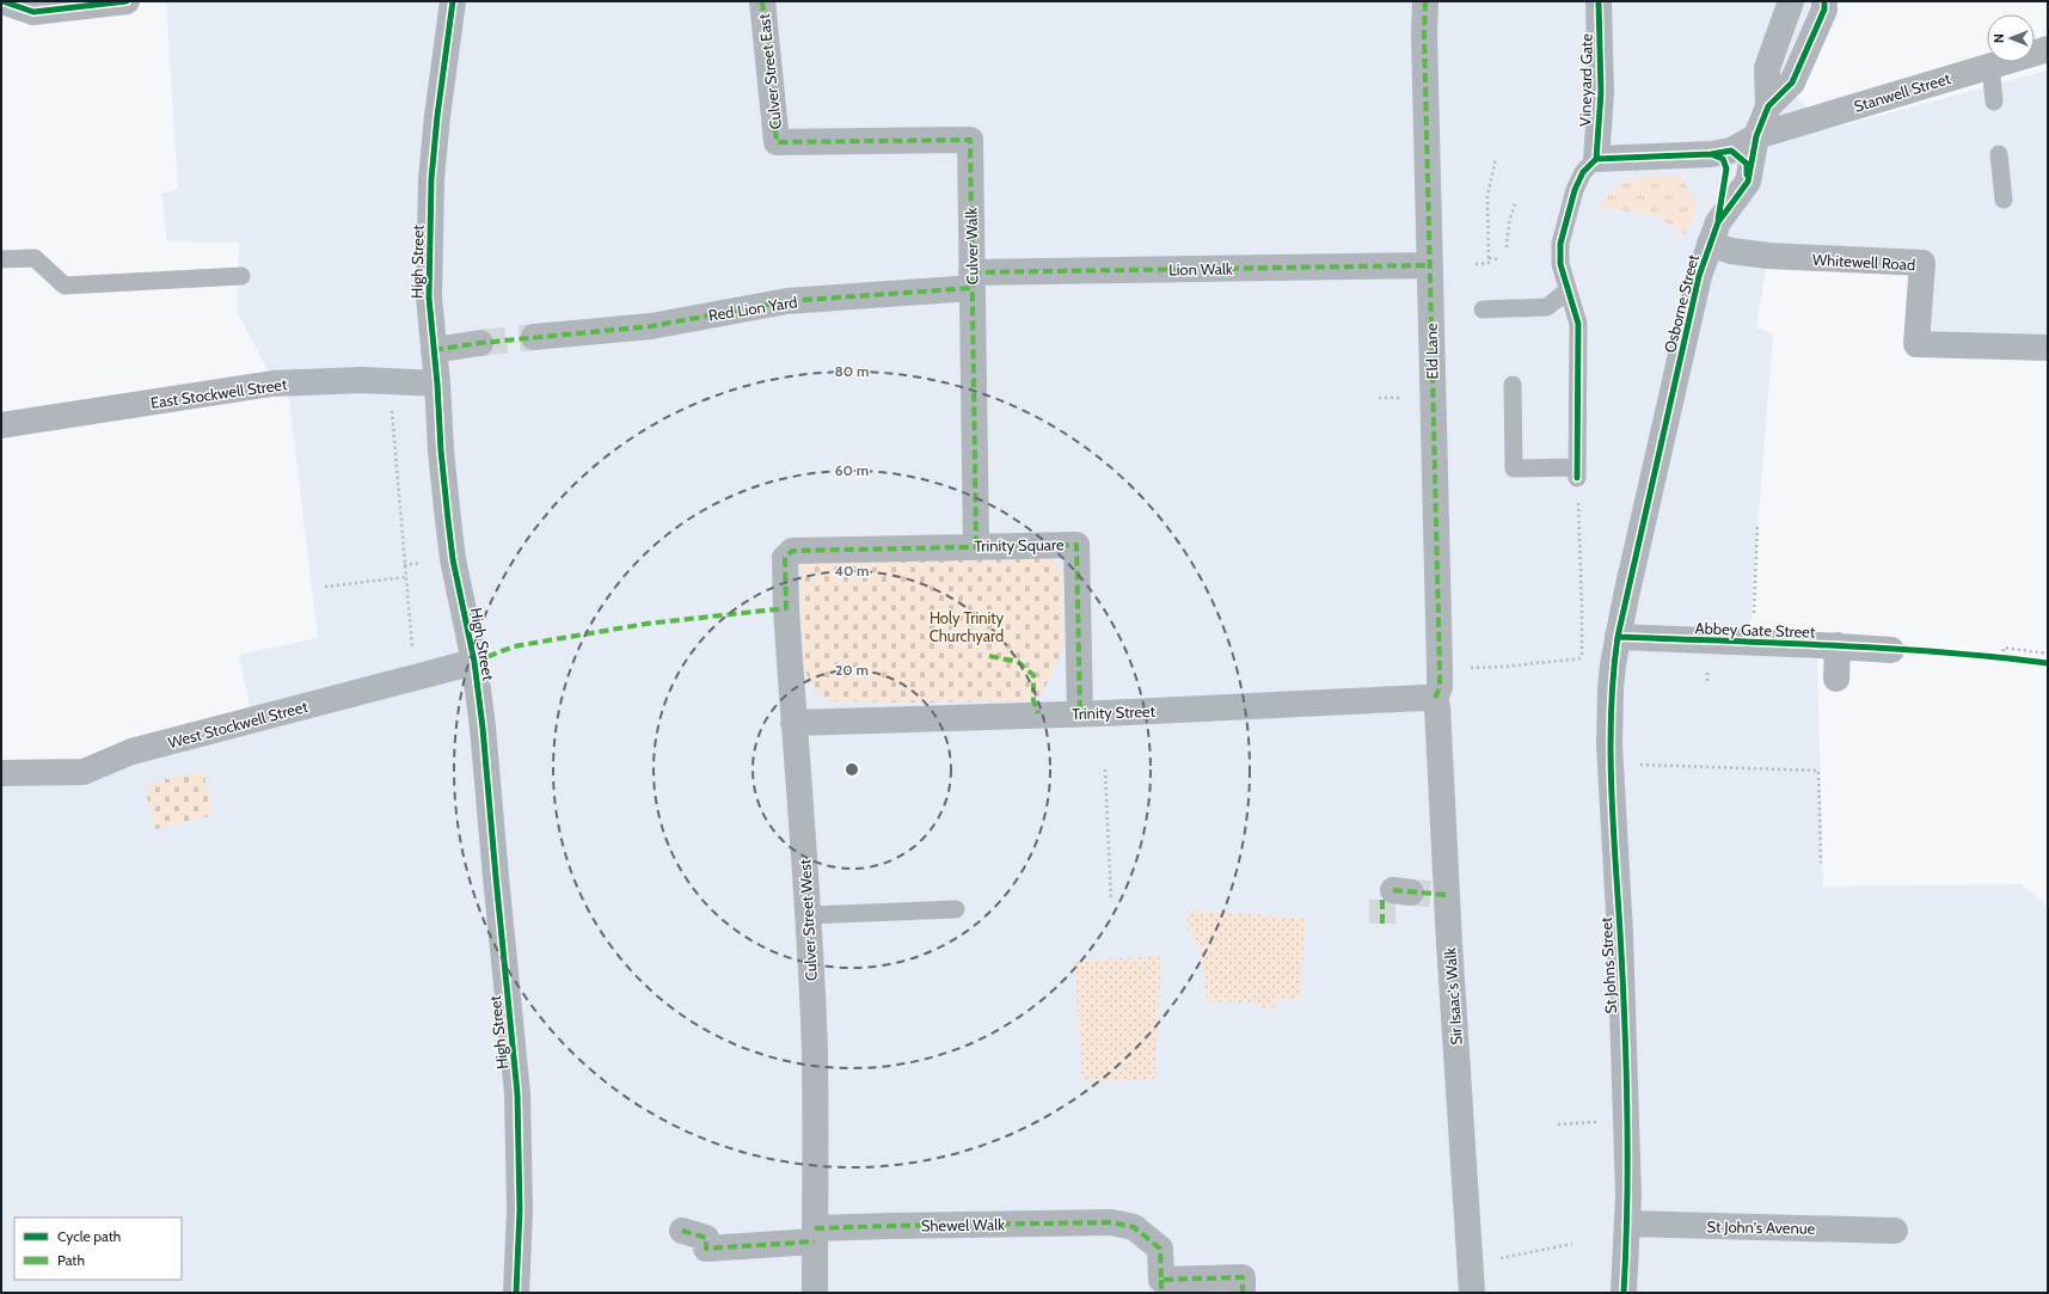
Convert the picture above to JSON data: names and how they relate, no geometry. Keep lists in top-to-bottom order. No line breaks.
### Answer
{"streets":{"street":["Culver Street East","Vineyard Gate","Stanwell Street","Culver Walk","High Street","Whitewell Road","Lion Walk","Osborne Street","Red Lion Yard","Eld Lane","East Stockwell Street","Trinity Square","Abbey Gate Street","Trinity Street","West Stockwell Street","Culver Street West","St Johns Street","Sir Isaac's Walk","Shewel Walk","St John's Avenue"]},"crossings":[["Culver Street East","Culver Walk"],["Stanwell Street","Osborne Street"],["Culver Walk","Lion Walk"],["Culver Walk","Red Lion Yard"],["Culver Walk","Trinity Square"],["High Street","East Stockwell Street"],["High Street","West Stockwell Street"],["Whitewell Road","Osborne Street"],["Lion Walk","Red Lion Yard"],["Lion Walk","Eld Lane"],["Osborne Street","Abbey Gate Street"],["Osborne Street","St Johns Street"],["Eld Lane","Trinity Street"],["Eld Lane","Sir Isaac's Walk"],["Trinity Square","Trinity Street"],["Trinity Square","Culver Street West"],["Abbey Gate Street","St Johns Street"],["Trinity Street","Culver Street West"],["Trinity Street","Sir Isaac's Walk"],["Culver Street West","Shewel Walk"],["St Johns Street","St John's Avenue"]],"parks":["Holy Trinity Churchyard"],"legend":["Cycle path","Path"],"north":"left","rings":["80 m","60 m","40 m","20 m"]}
